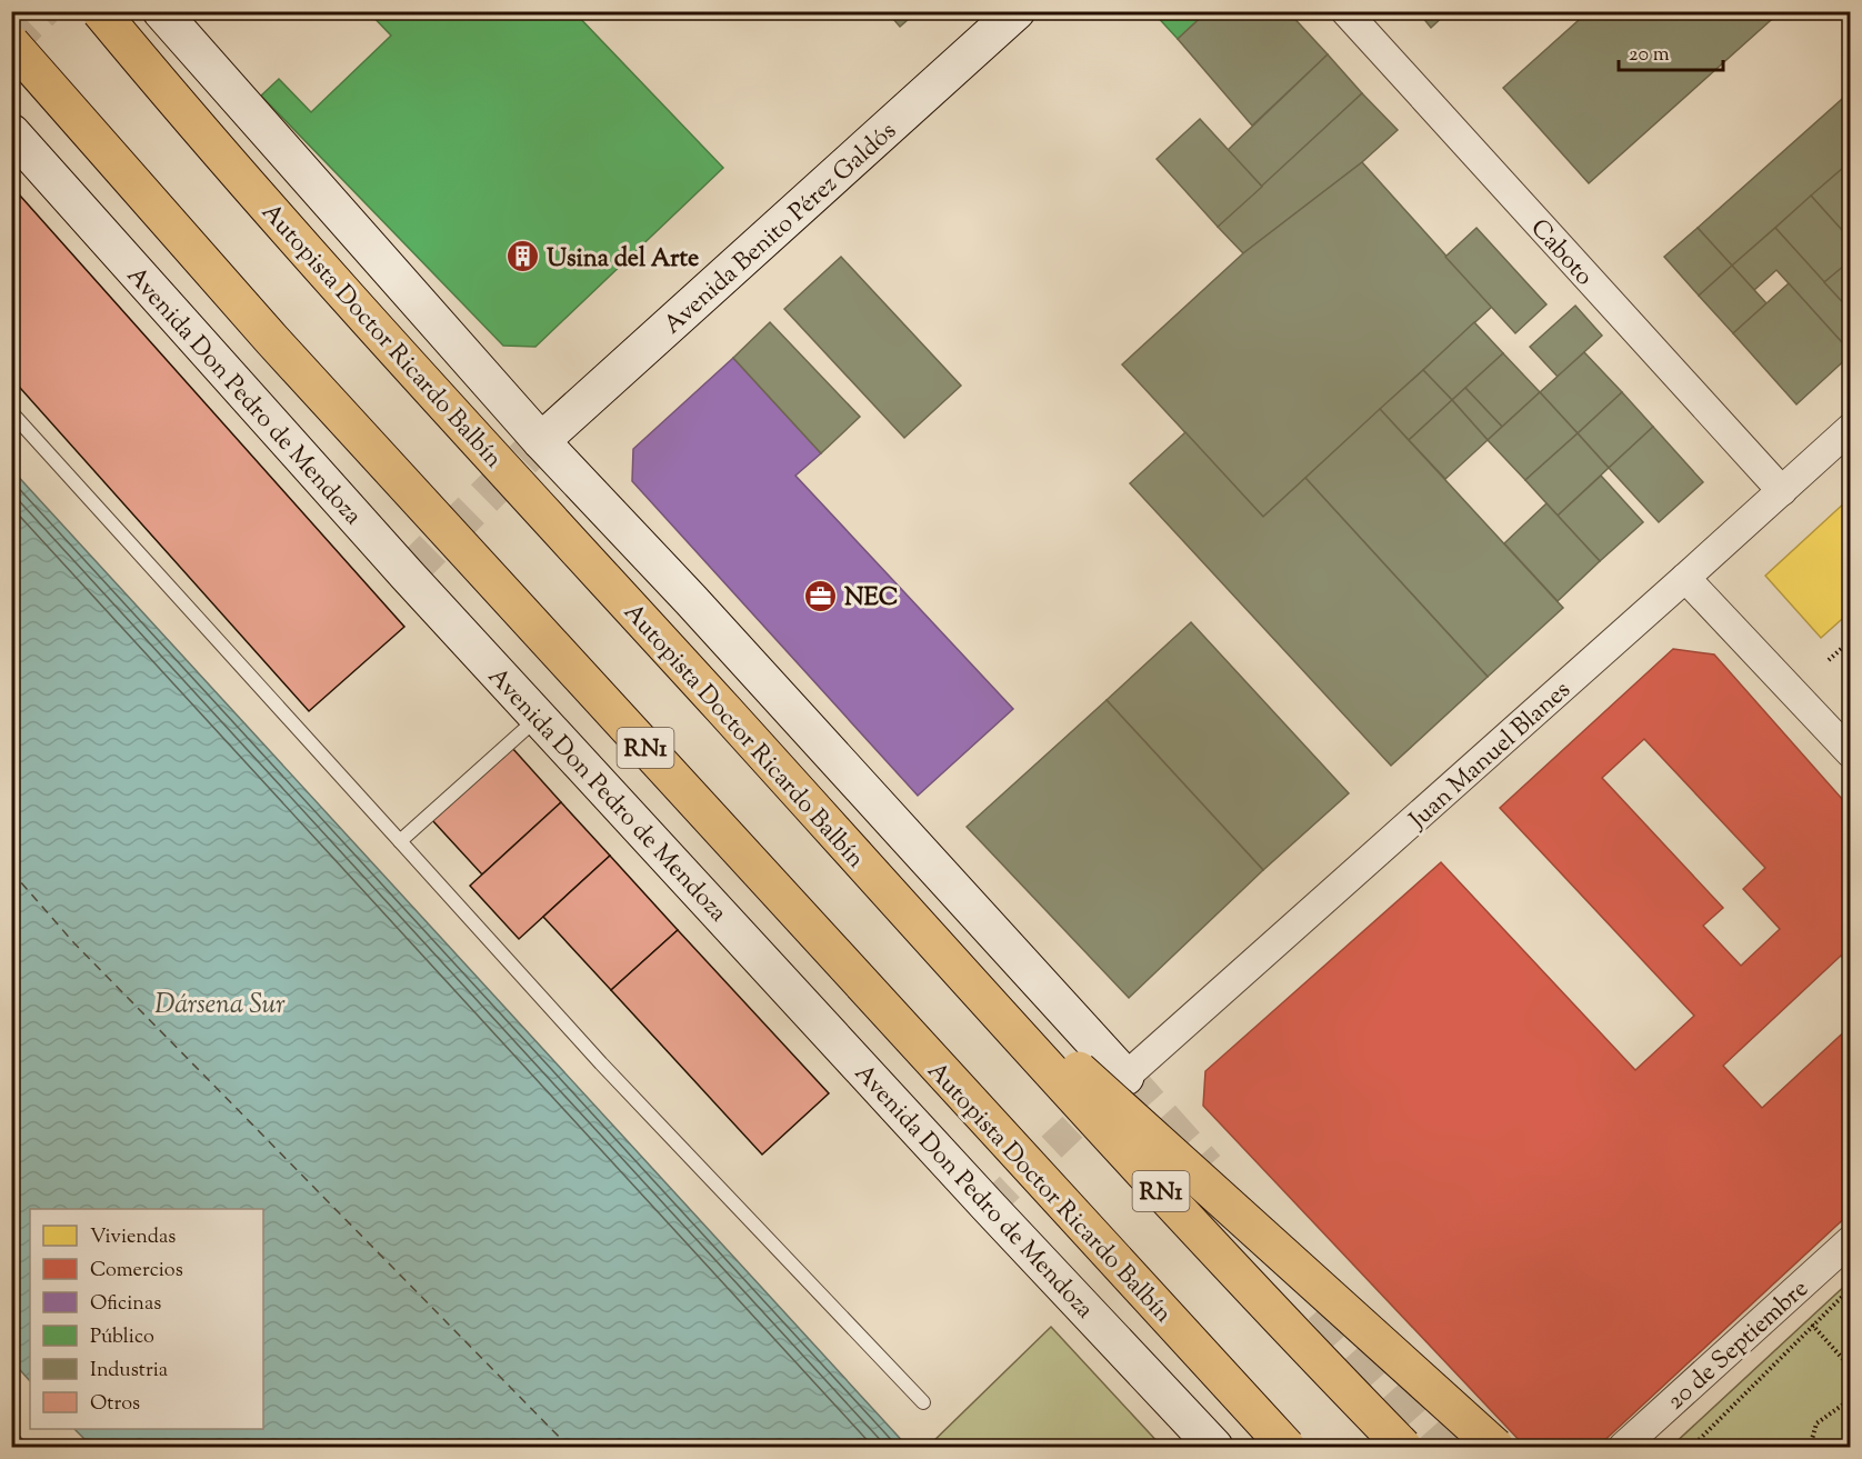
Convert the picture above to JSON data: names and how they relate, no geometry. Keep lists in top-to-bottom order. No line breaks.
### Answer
{"streets":{"highway":["Autopista Doctor Ricardo Balbín","RN1"],"main road":["Avenida Benito Pérez Galdós","Avenida Don Pedro de Mendoza"],"street":["Caboto","Juan Manuel Blanes","20 de Septiembre"]},"crossings":[["Caboto","Juan Manuel Blanes"]],"water":["Dársena Sur"],"places":{"building":["Usina del Arte"],"office":["NEC"]},"legend":["Viviendas","Comercios","Oficinas","Público","Industria","Otros"],"scale_bar":"20 m"}
